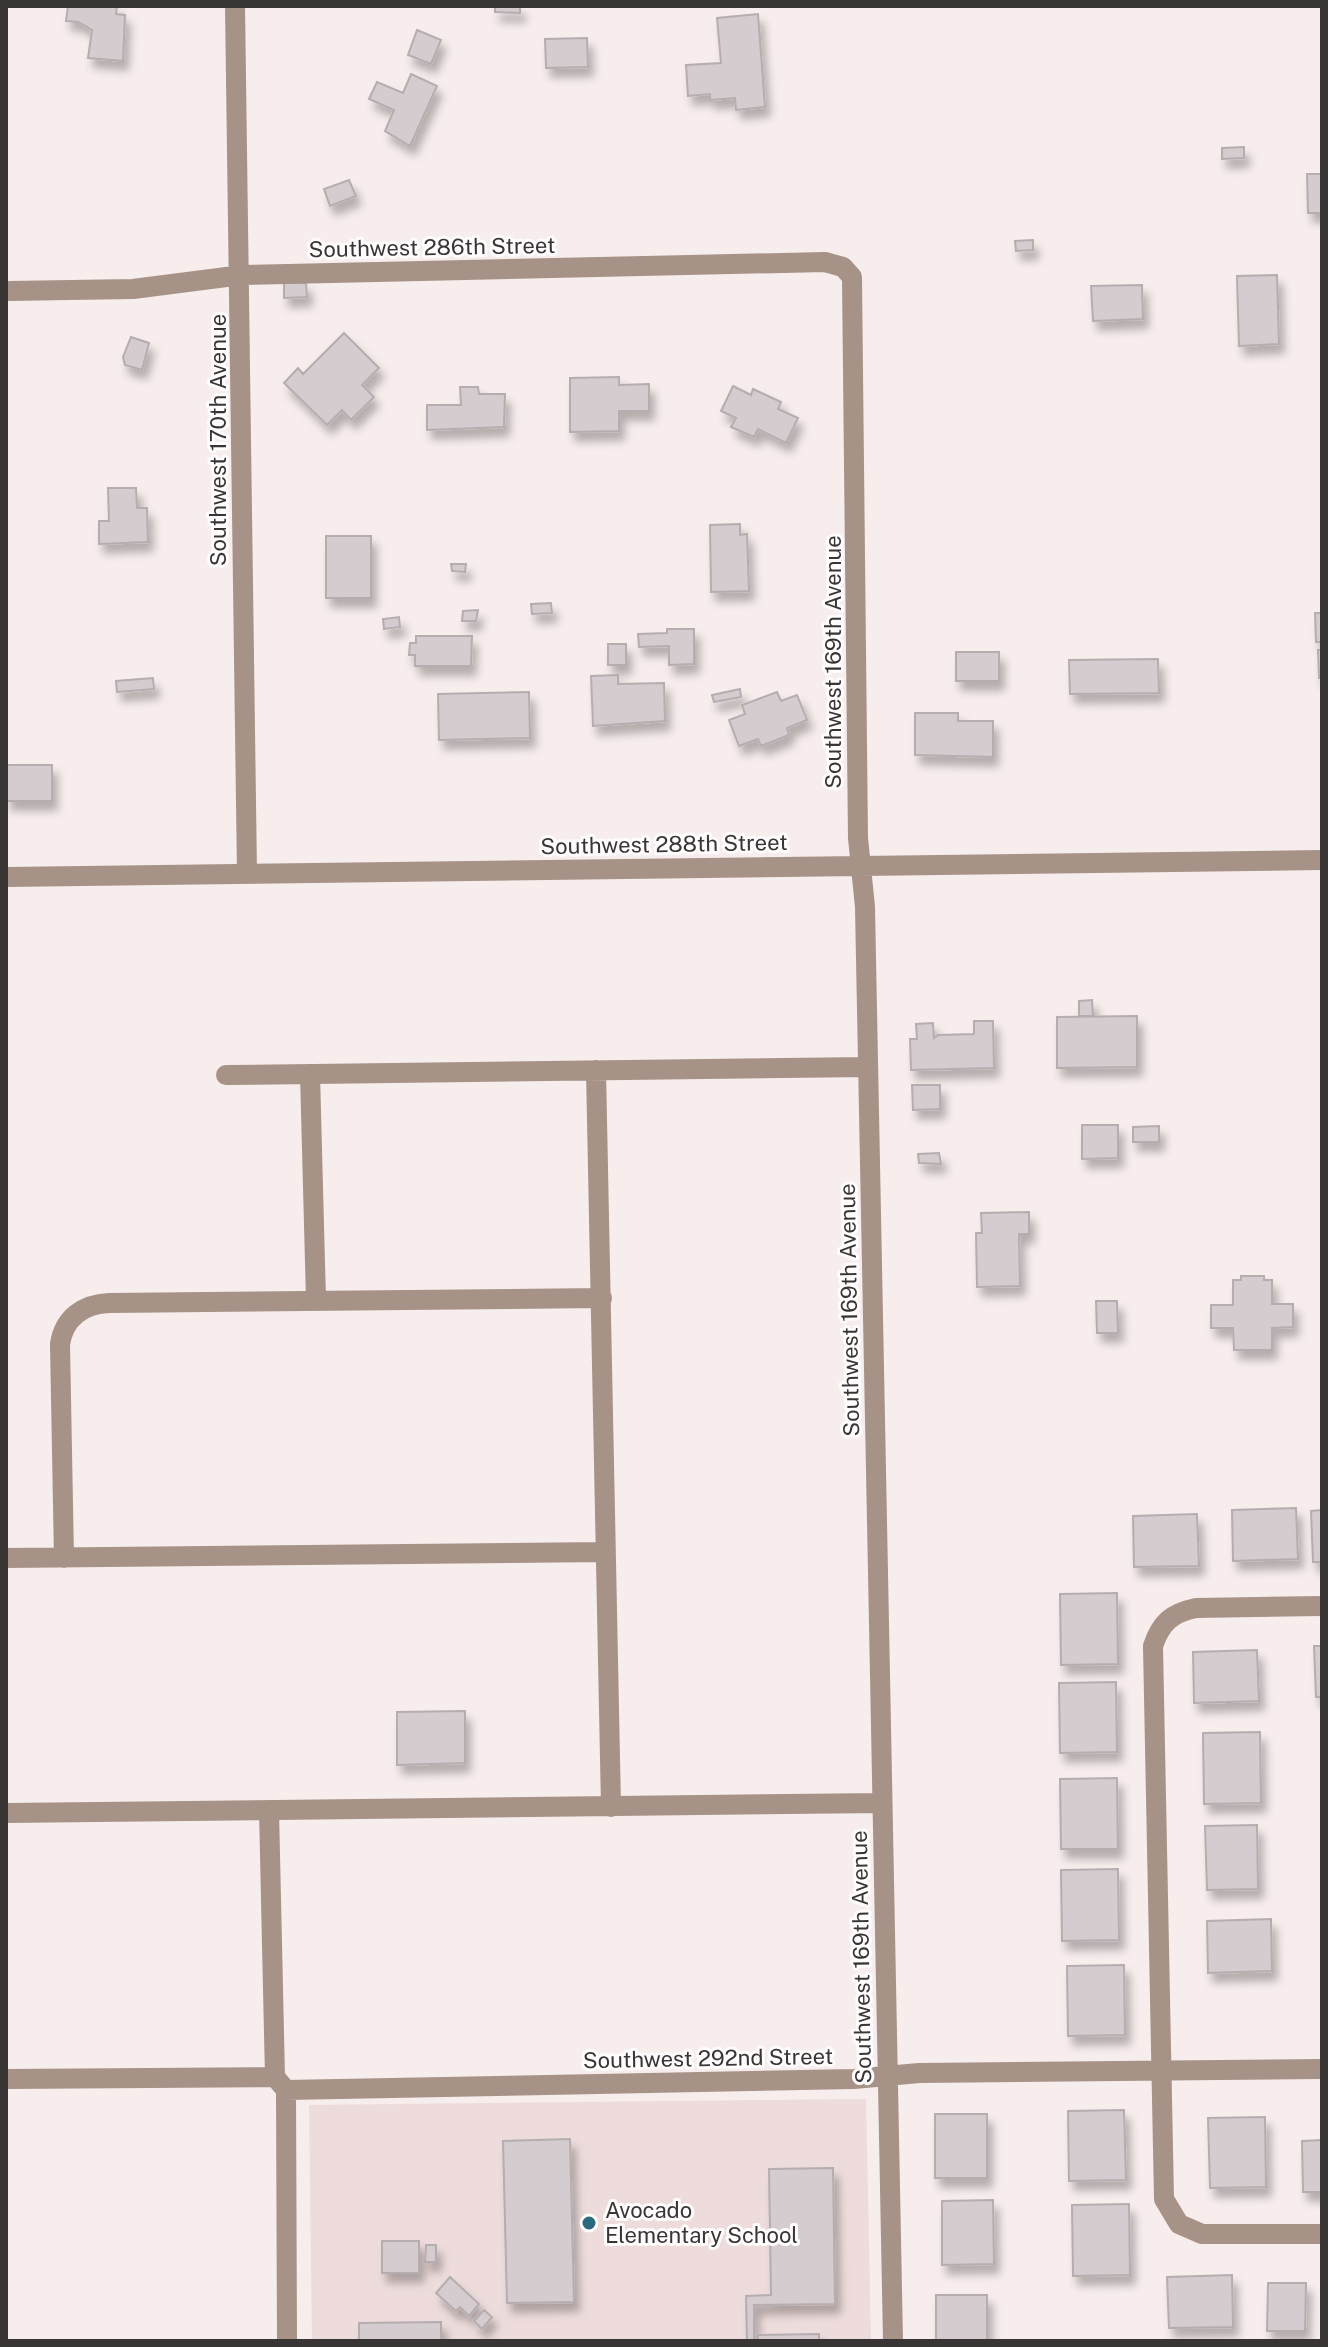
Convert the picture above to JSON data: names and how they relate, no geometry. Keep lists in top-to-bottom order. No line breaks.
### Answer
{"streets":{"street":["Southwest 286th Street","Southwest 170th Avenue","Southwest 169th Avenue","Southwest 288th Street","Southwest 292nd Street"]},"crossings":[["Southwest 286th Street","Southwest 170th Avenue"],["Southwest 286th Street","Southwest 169th Avenue"],["Southwest 170th Avenue","Southwest 288th Street"],["Southwest 169th Avenue","Southwest 288th Street"],["Southwest 169th Avenue","Southwest 292nd Street"]],"places":["Avocado Elementary School"]}
